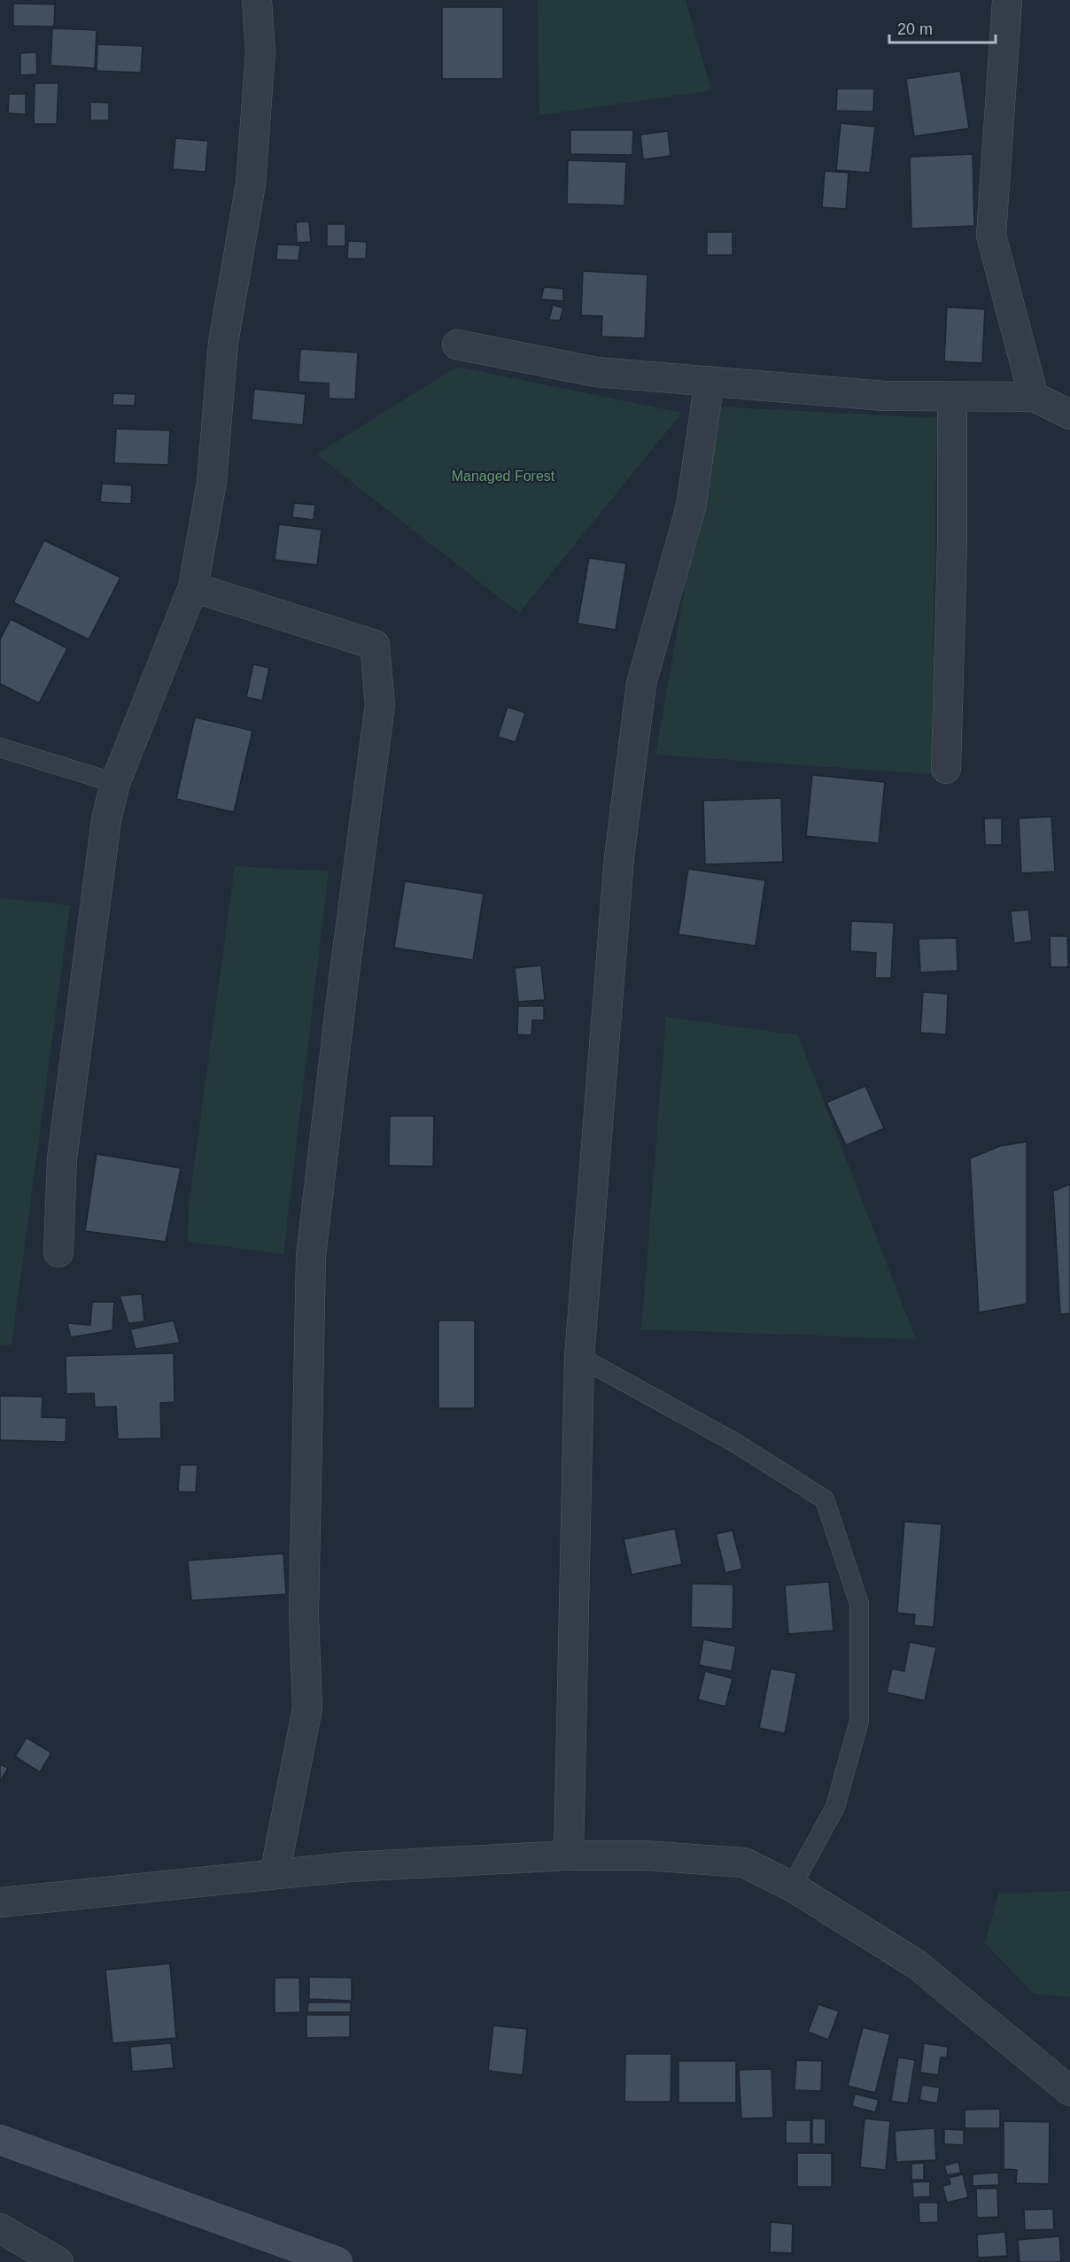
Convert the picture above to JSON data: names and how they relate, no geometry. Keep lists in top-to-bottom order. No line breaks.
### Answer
{"parks":["Managed Forest"],"scale_bar":"20 m"}
